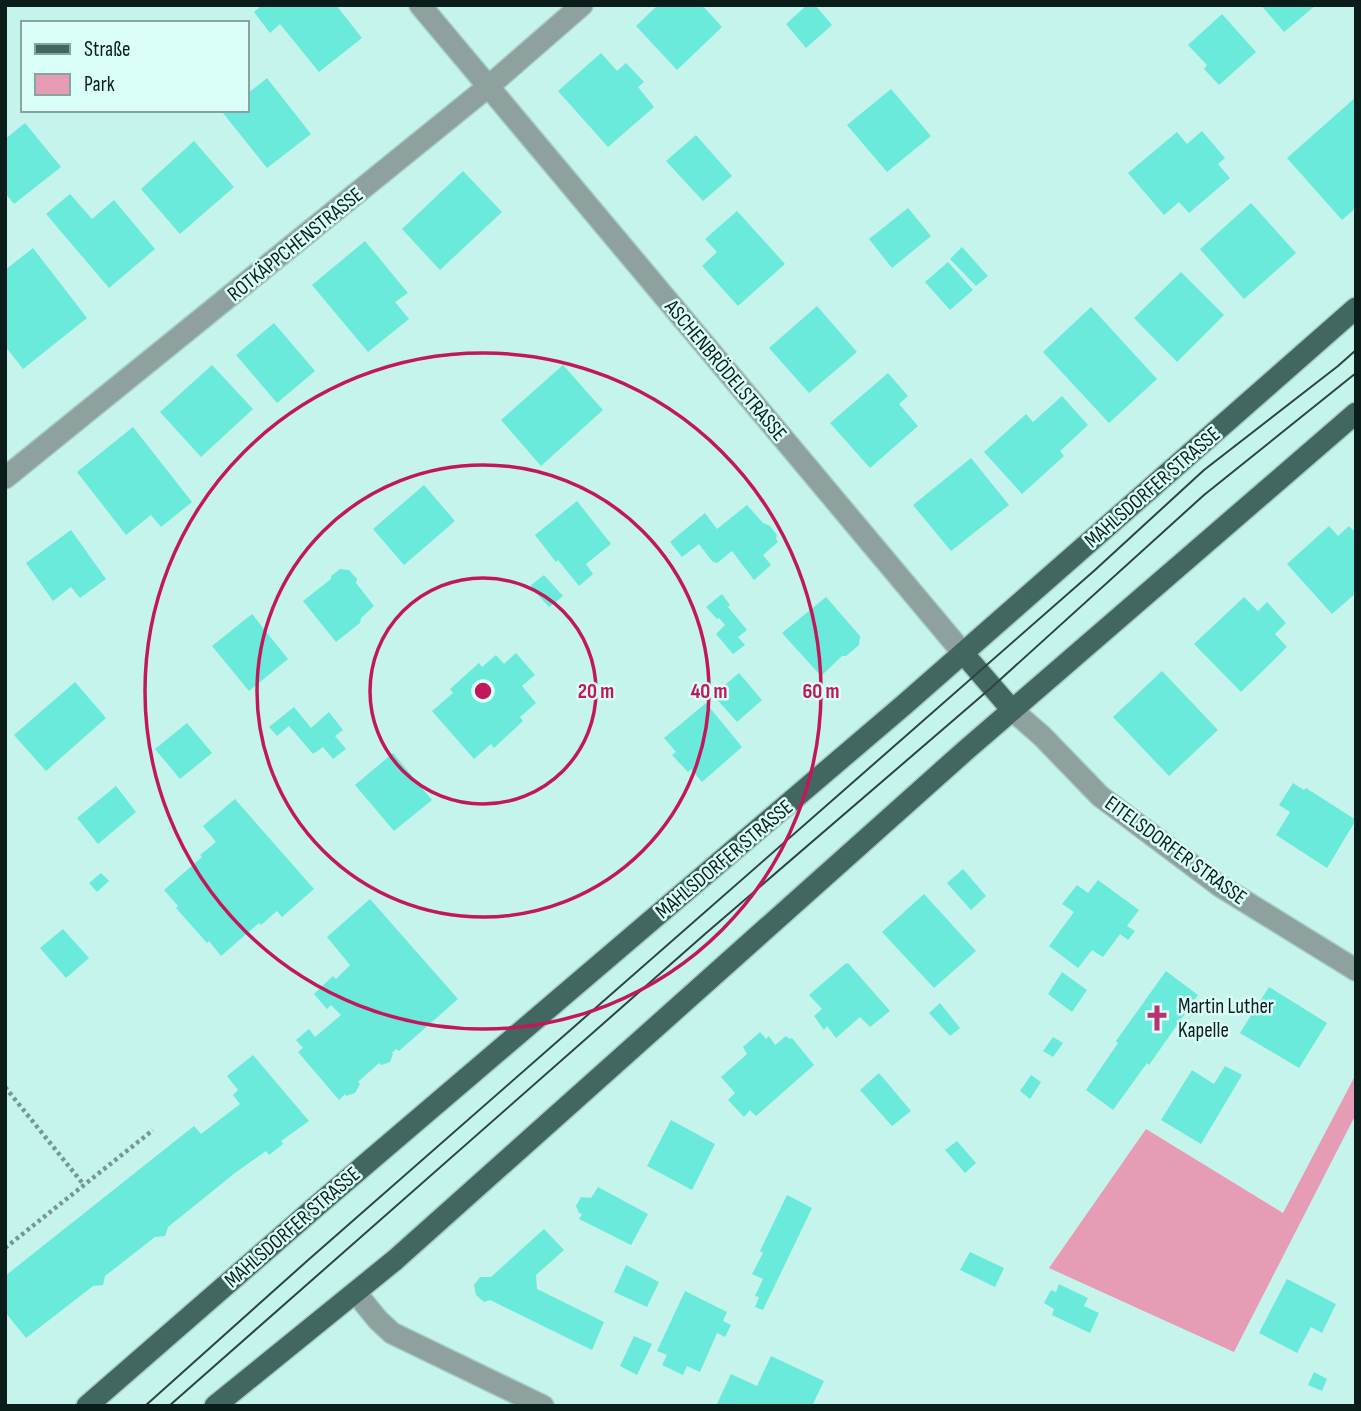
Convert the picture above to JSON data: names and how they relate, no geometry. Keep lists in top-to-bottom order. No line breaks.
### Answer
{"streets":{"main road":["MAHLSDORFER STRASSE"],"street":["ROTKÄPPCHENSTRASSE","ASCHENBRÖDELSTRASSE","EITELSDORFER STRASSE"]},"crossings":[["ROTKÄPPCHENSTRASSE","ASCHENBRÖDELSTRASSE"],["ASCHENBRÖDELSTRASSE","MAHLSDORFER STRASSE"]],"places":{"church":["Martin Luther Kapelle"]},"legend":["Straße","Park"],"rings":["20 m","40 m","60 m"]}
